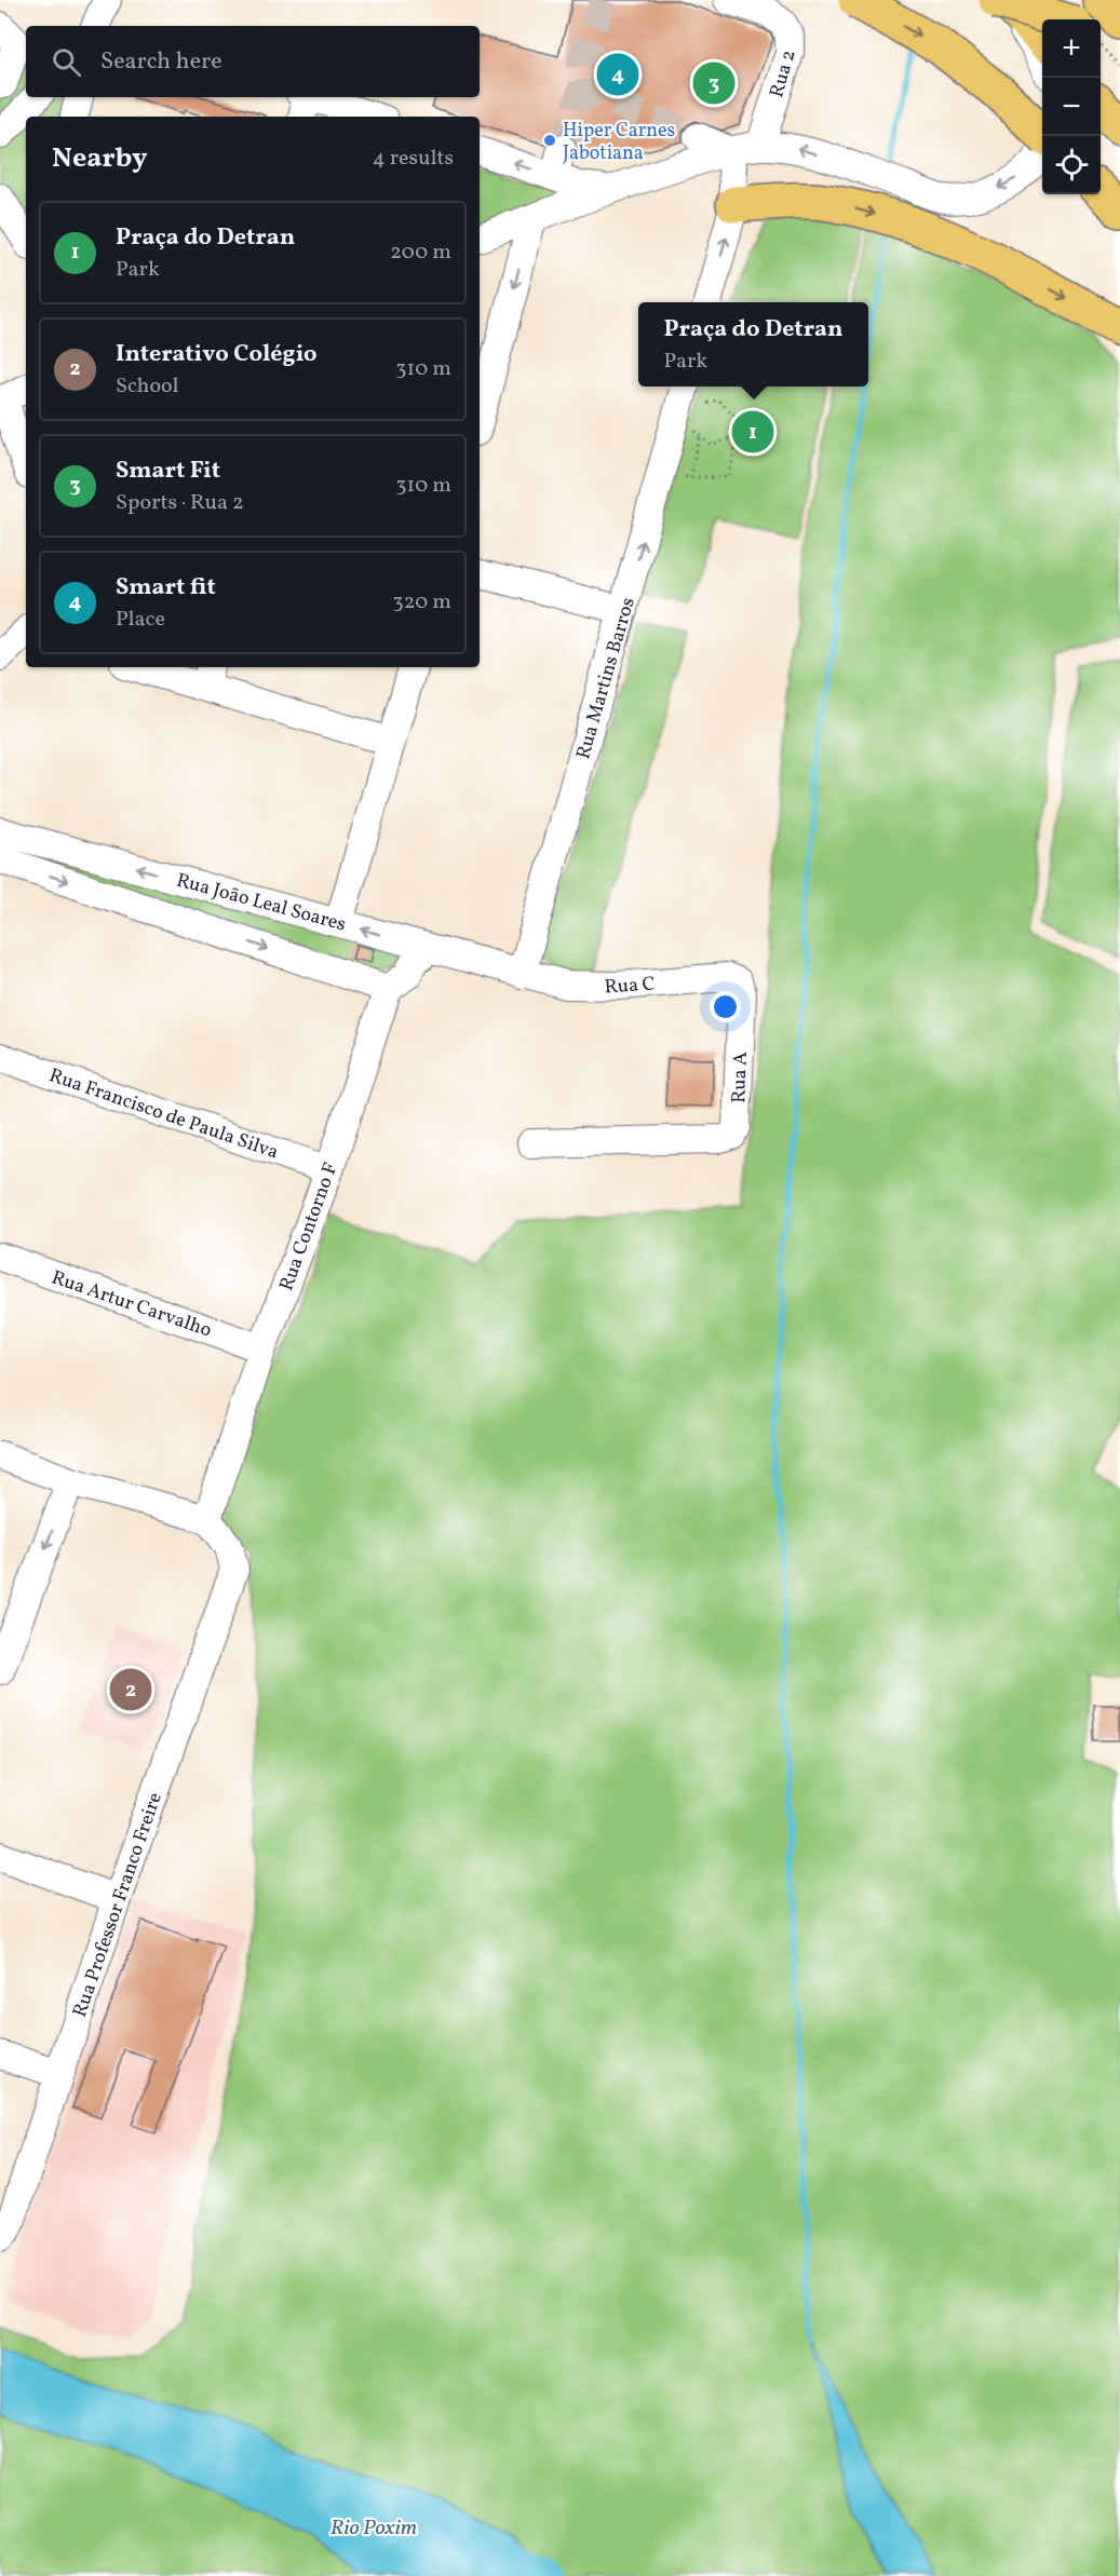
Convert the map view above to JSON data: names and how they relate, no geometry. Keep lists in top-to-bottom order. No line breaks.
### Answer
{"streets":{"street":["Rua 2","Rua Martins Barros","Rua João Leal Soares","Rua C","Rua A","Rua Francisco de Paula Silva","Rua Contorno F","Rua Artur Carvalho","Rua Professor Franco Freire"]},"crossings":[["Rua Martins Barros","Rua João Leal Soares"],["Rua Martins Barros","Rua C"],["Rua João Leal Soares","Rua C"],["Rua João Leal Soares","Rua Contorno F"],["Rua C","Rua A"],["Rua Francisco de Paula Silva","Rua Contorno F"],["Rua Contorno F","Rua Artur Carvalho"],["Rua Contorno F","Rua Professor Franco Freire"]],"water":["Rio Poxim"],"places":["Hiper Carnes Jabotiana"],"page":{"map_buttons":["+","−"],"search":"Search here","pins":["4","3","1","2"],"heading":["Nearby","4 results"],"list":[{"mark":"1","name":"Praça do Detran","note":"Park","value":"200 m"},{"mark":"2","name":"Interativo Colégio","note":"School","value":"310 m"},{"mark":"3","name":"Smart Fit","note":"Sports · Rua 2","value":"310 m"},{"mark":"4","name":"Smart fit","note":"Place","value":"320 m"}],"popup":["Praça do Detran","Park"]}}
